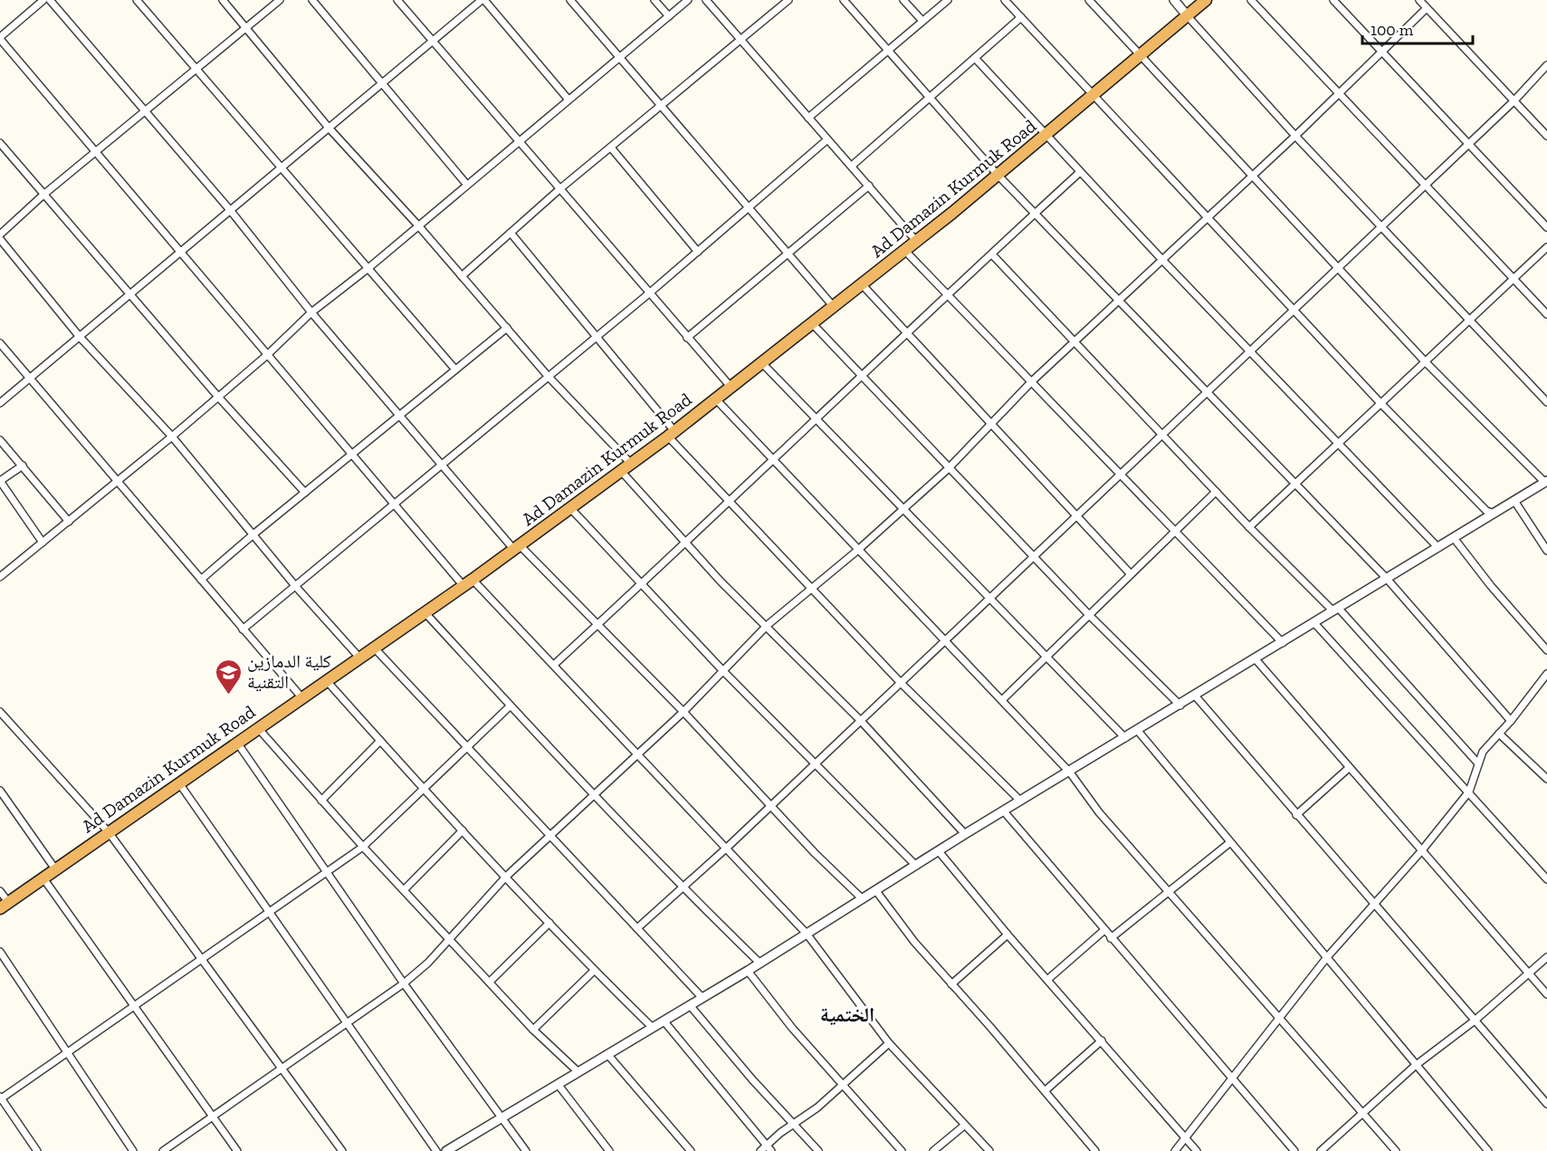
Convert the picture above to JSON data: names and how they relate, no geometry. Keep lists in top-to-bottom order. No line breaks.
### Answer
{"streets":{"highway":["Ad Damazin Kurmuk Road"]},"districts":["الختمية"],"places":{"school or university":["كلية الدمازين التقنية"]},"scale_bar":"100 m"}
